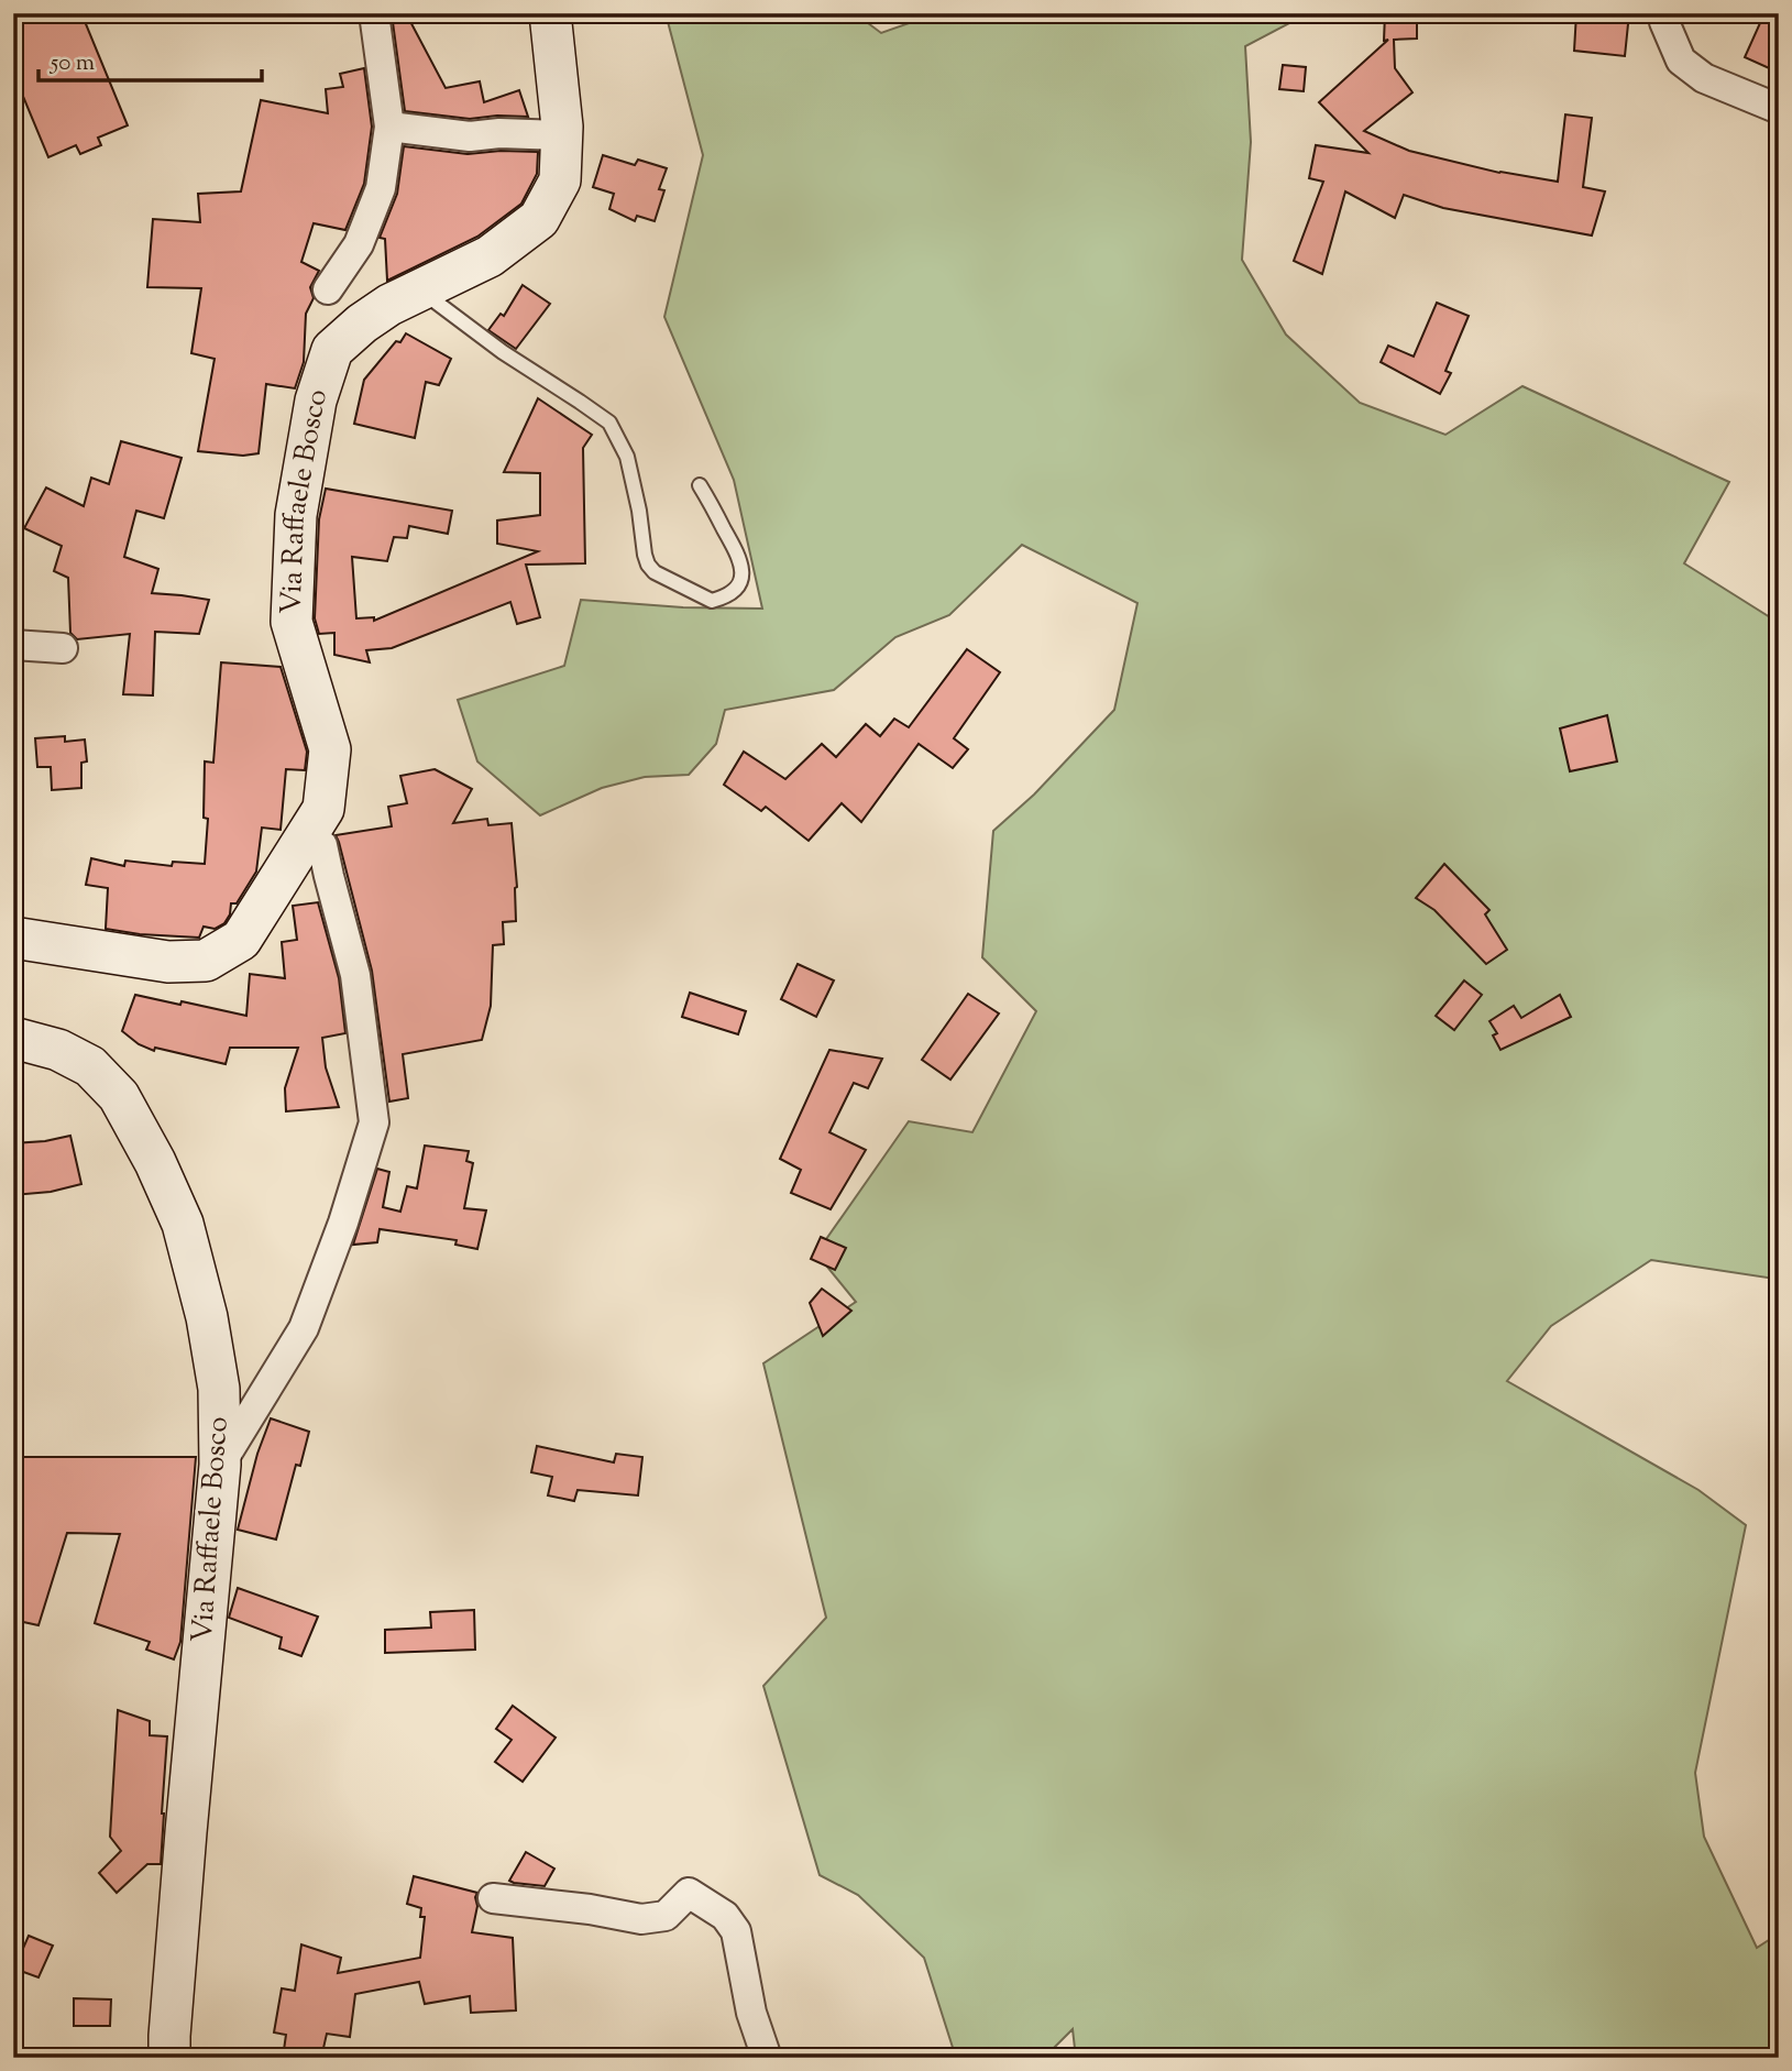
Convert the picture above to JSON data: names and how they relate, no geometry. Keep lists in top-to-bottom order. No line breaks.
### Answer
{"streets":{"street":["Via Raffaele Bosco"]},"scale_bar":"50 m"}
